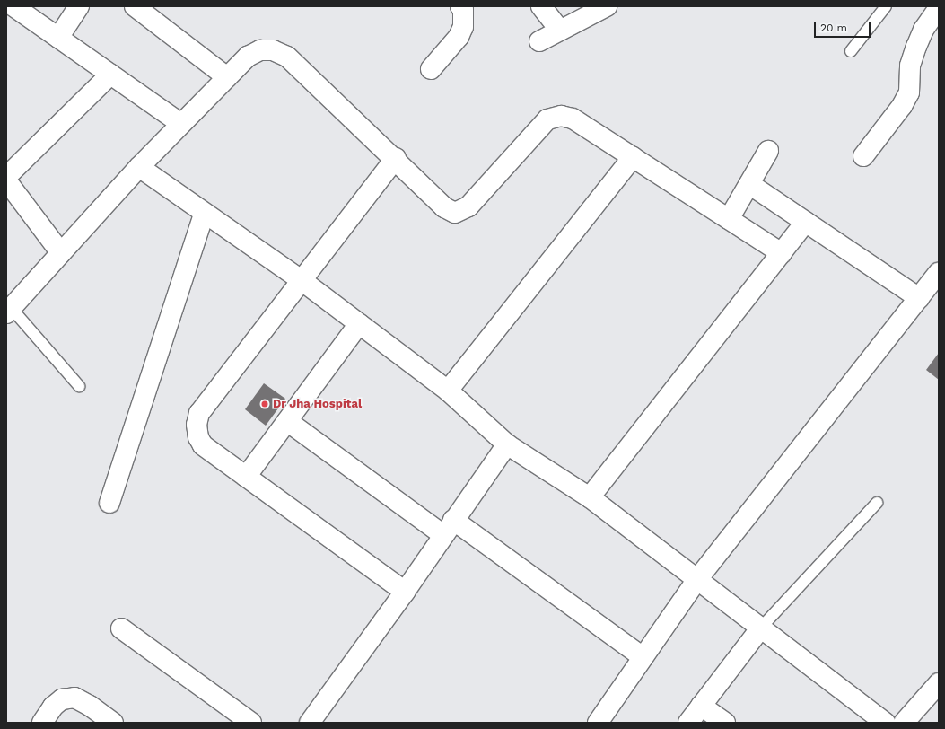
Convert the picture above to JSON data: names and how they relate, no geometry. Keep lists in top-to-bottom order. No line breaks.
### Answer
{"places":["Dr Jha Hospital"],"scale_bar":"20 m"}
